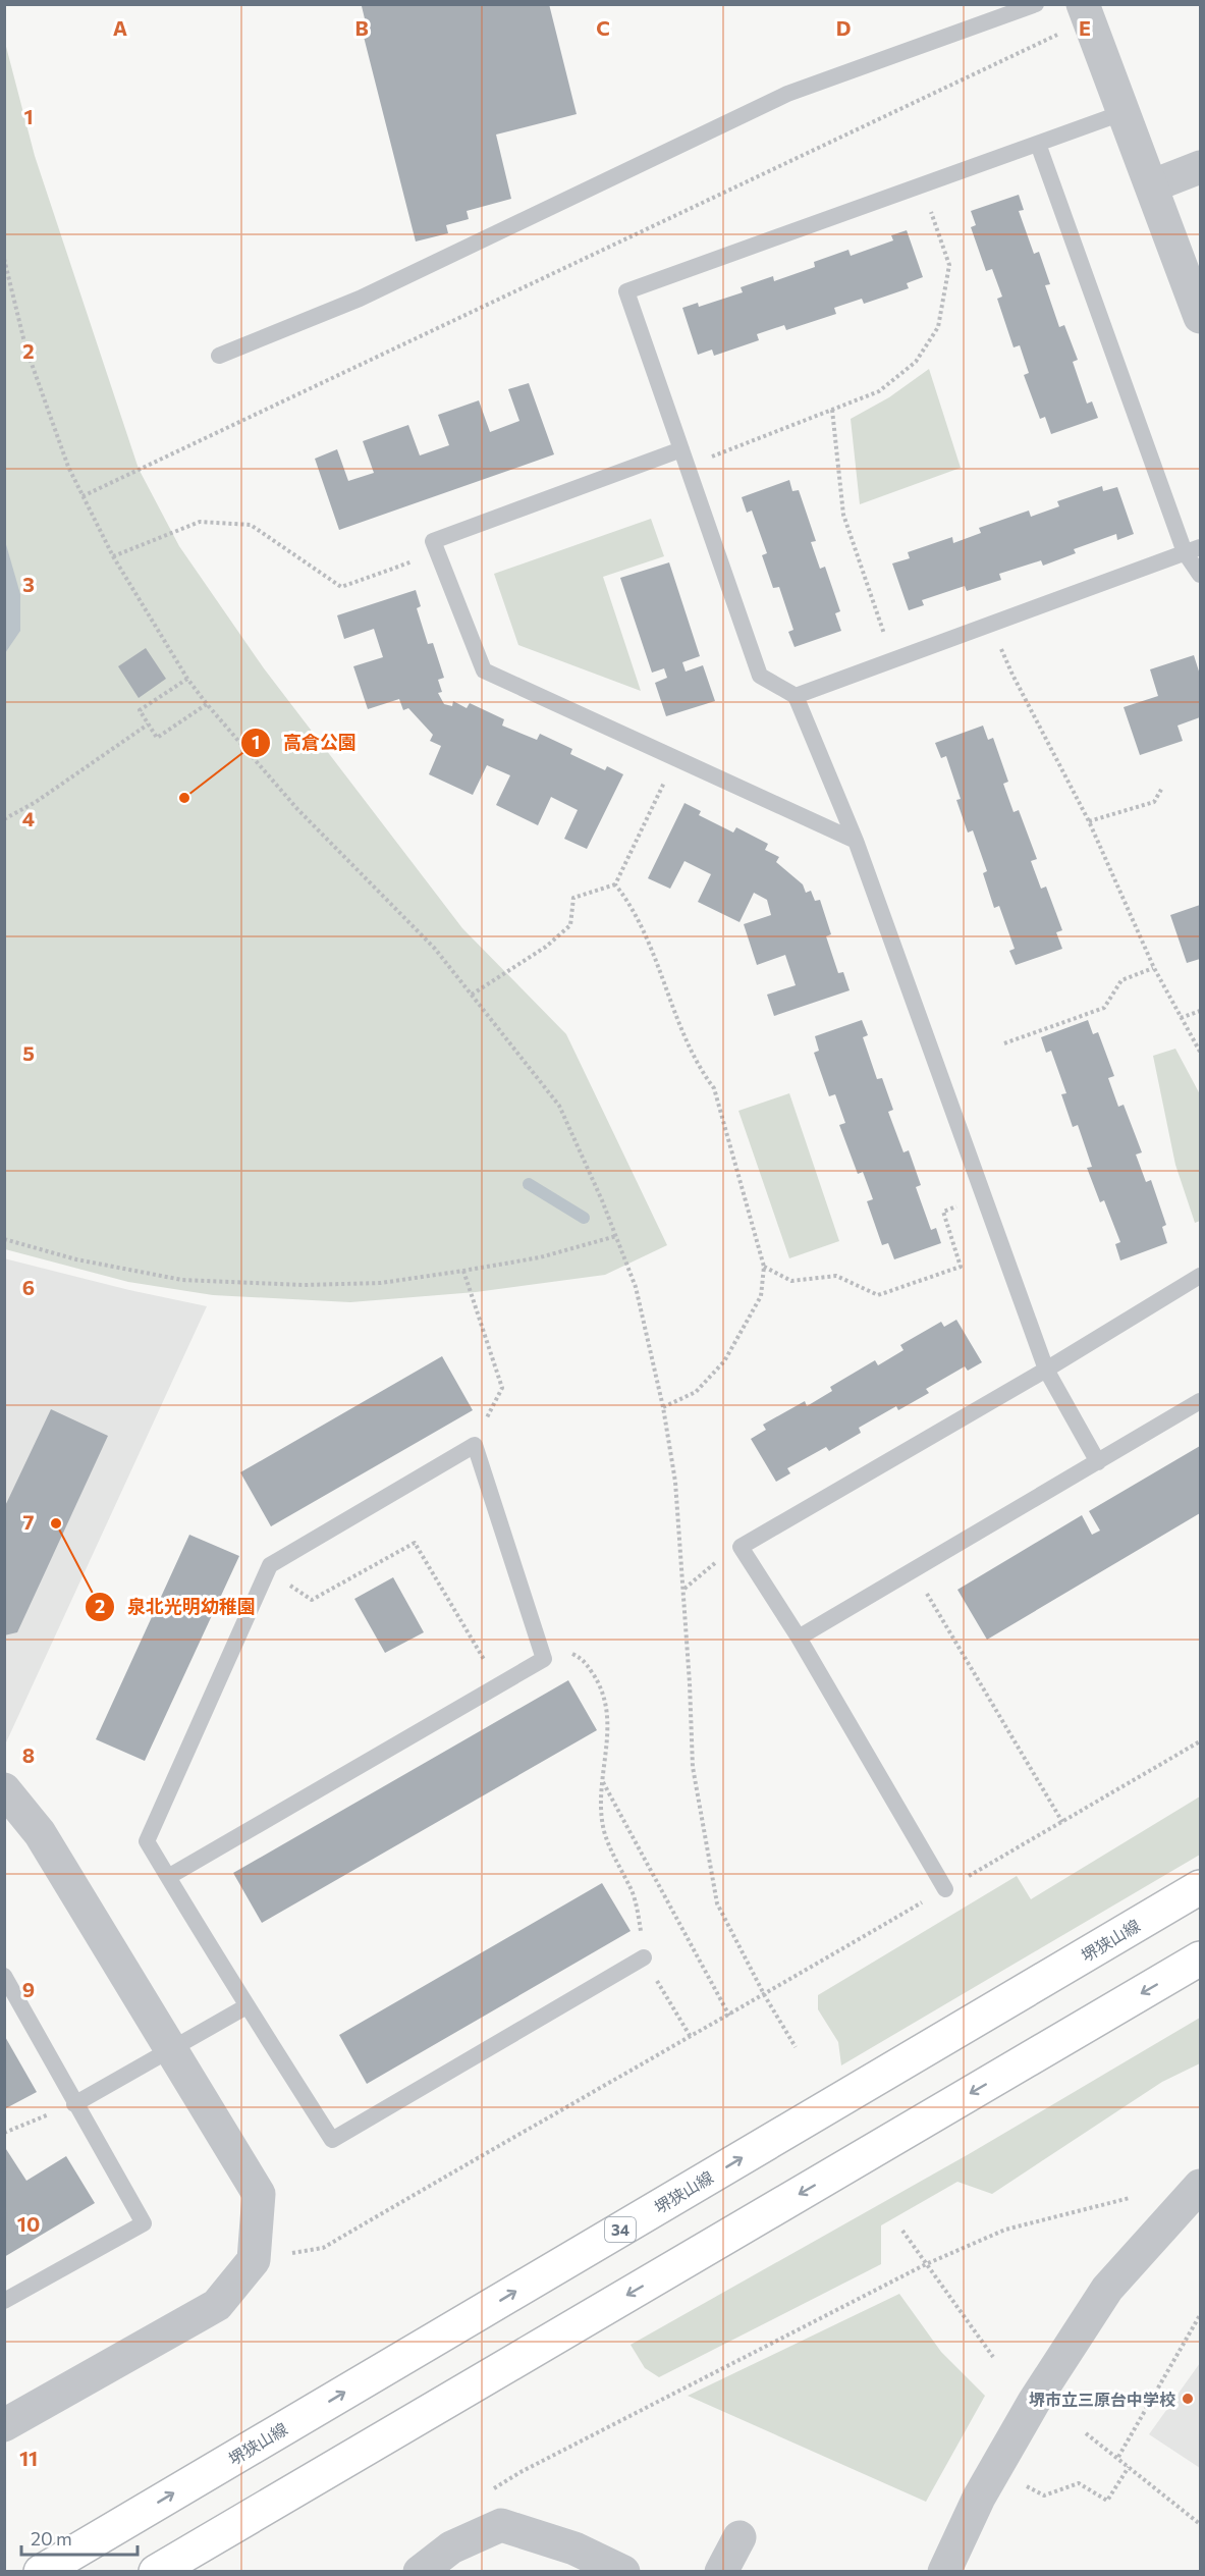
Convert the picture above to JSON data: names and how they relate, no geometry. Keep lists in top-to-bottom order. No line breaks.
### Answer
{"streets":{"main road":["堺狭山線","34"]},"places":["高倉公園","泉北光明幼稚園","堺市立三原台中学校"],"scale_bar":"20 m","grid":{"columns":["A","B","C","D","E"],"rows":["1","2","3","4","5","6","7","8","9","10","11"]}}
